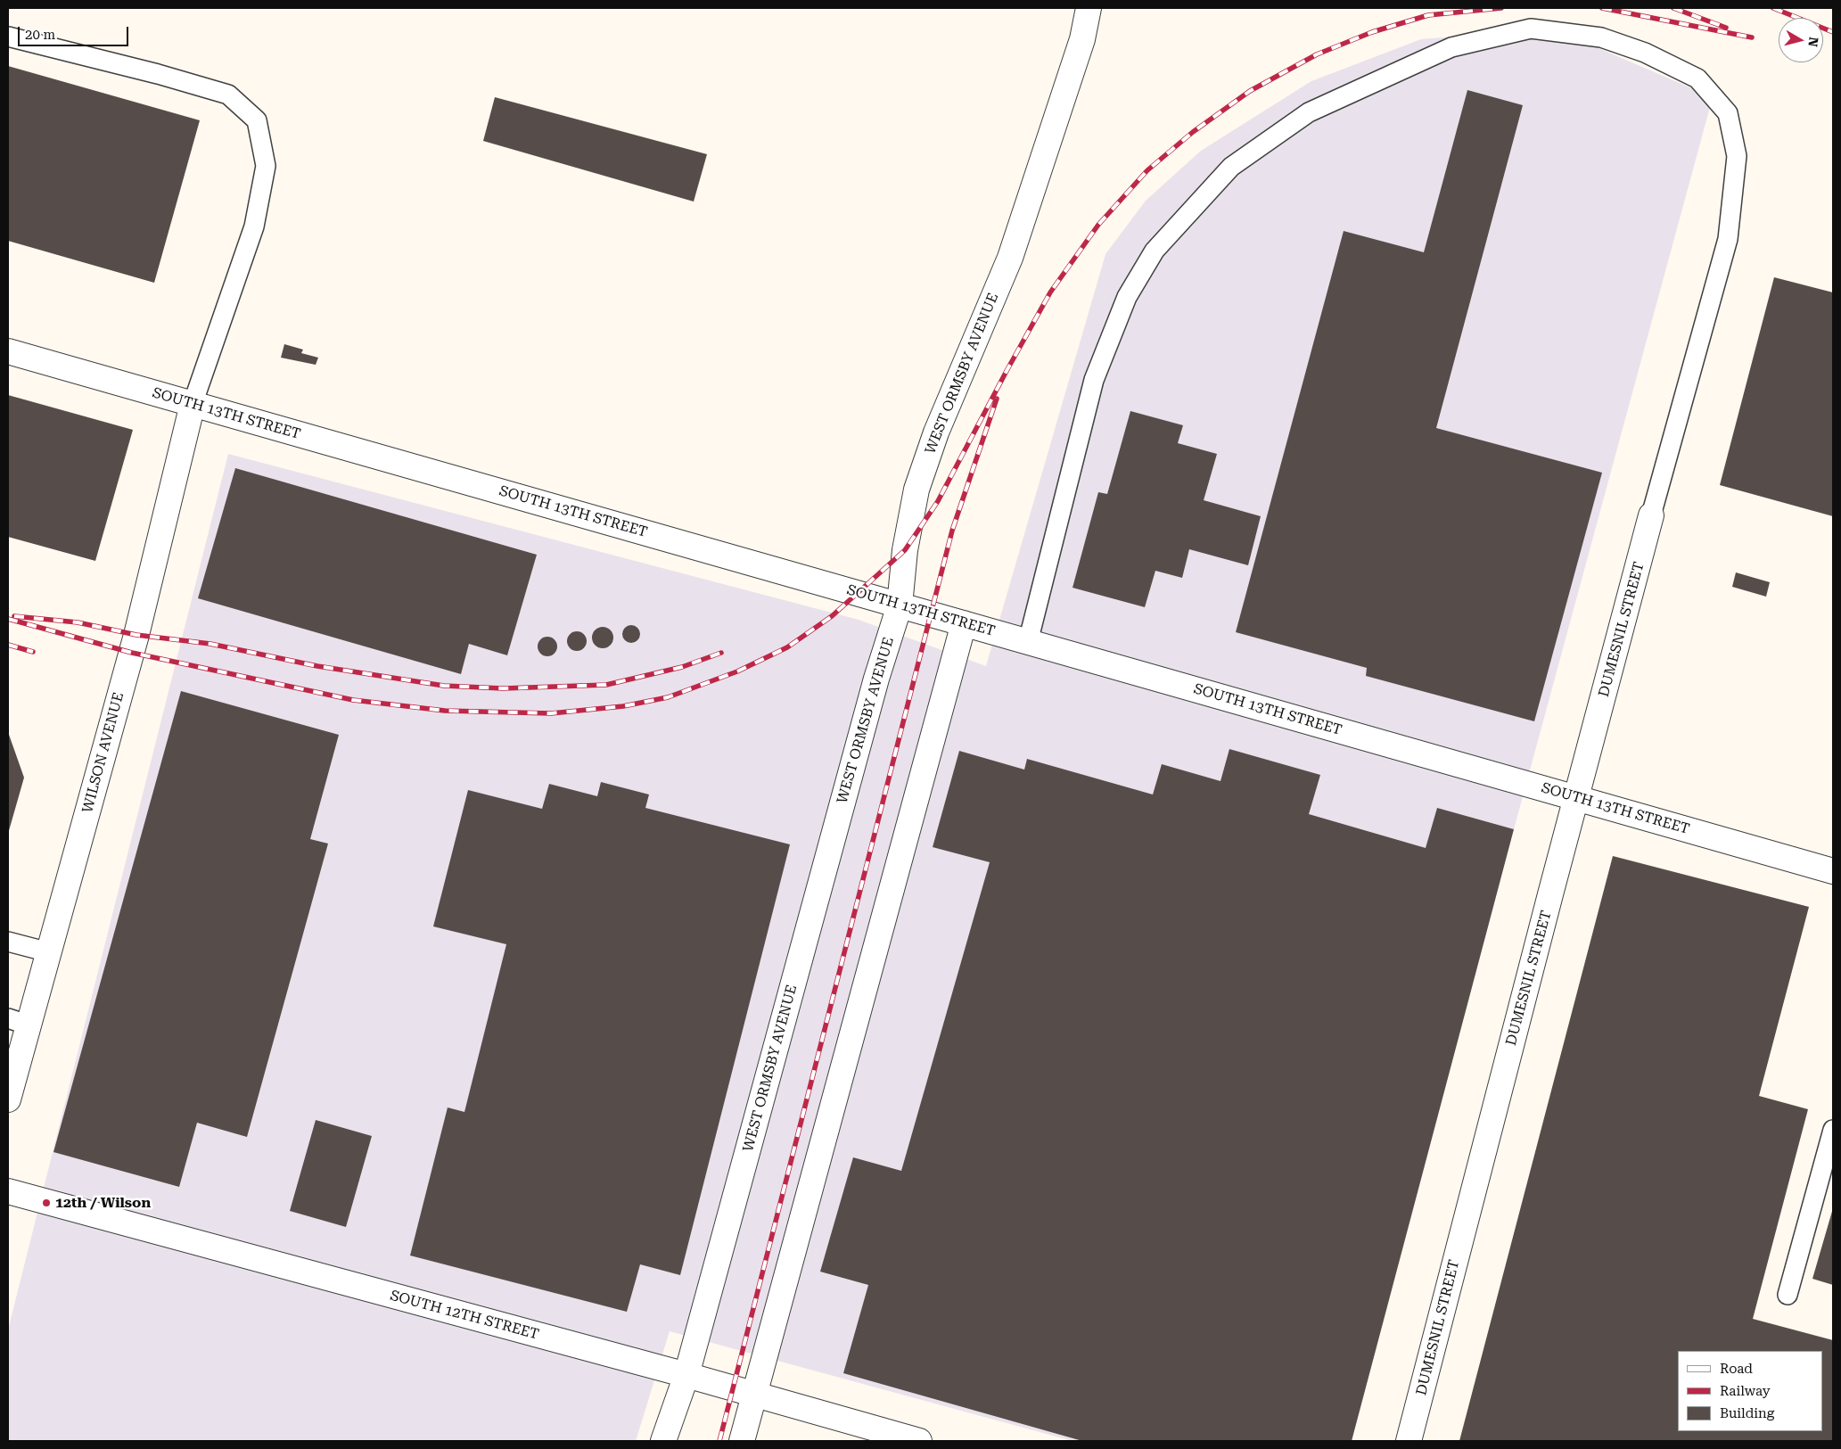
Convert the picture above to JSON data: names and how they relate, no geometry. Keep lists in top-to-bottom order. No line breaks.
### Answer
{"streets":{"street":["WEST ORMSBY AVENUE","SOUTH 13TH STREET","DUMESNIL STREET","WILSON AVENUE","SOUTH 12TH STREET"]},"crossings":[["WEST ORMSBY AVENUE","SOUTH 13TH STREET"],["WEST ORMSBY AVENUE","SOUTH 12TH STREET"],["SOUTH 13TH STREET","DUMESNIL STREET"],["SOUTH 13TH STREET","WILSON AVENUE"]],"places":["12th / Wilson"],"legend":["Road","Railway","Building"],"scale_bar":"20 m","north":"right"}
